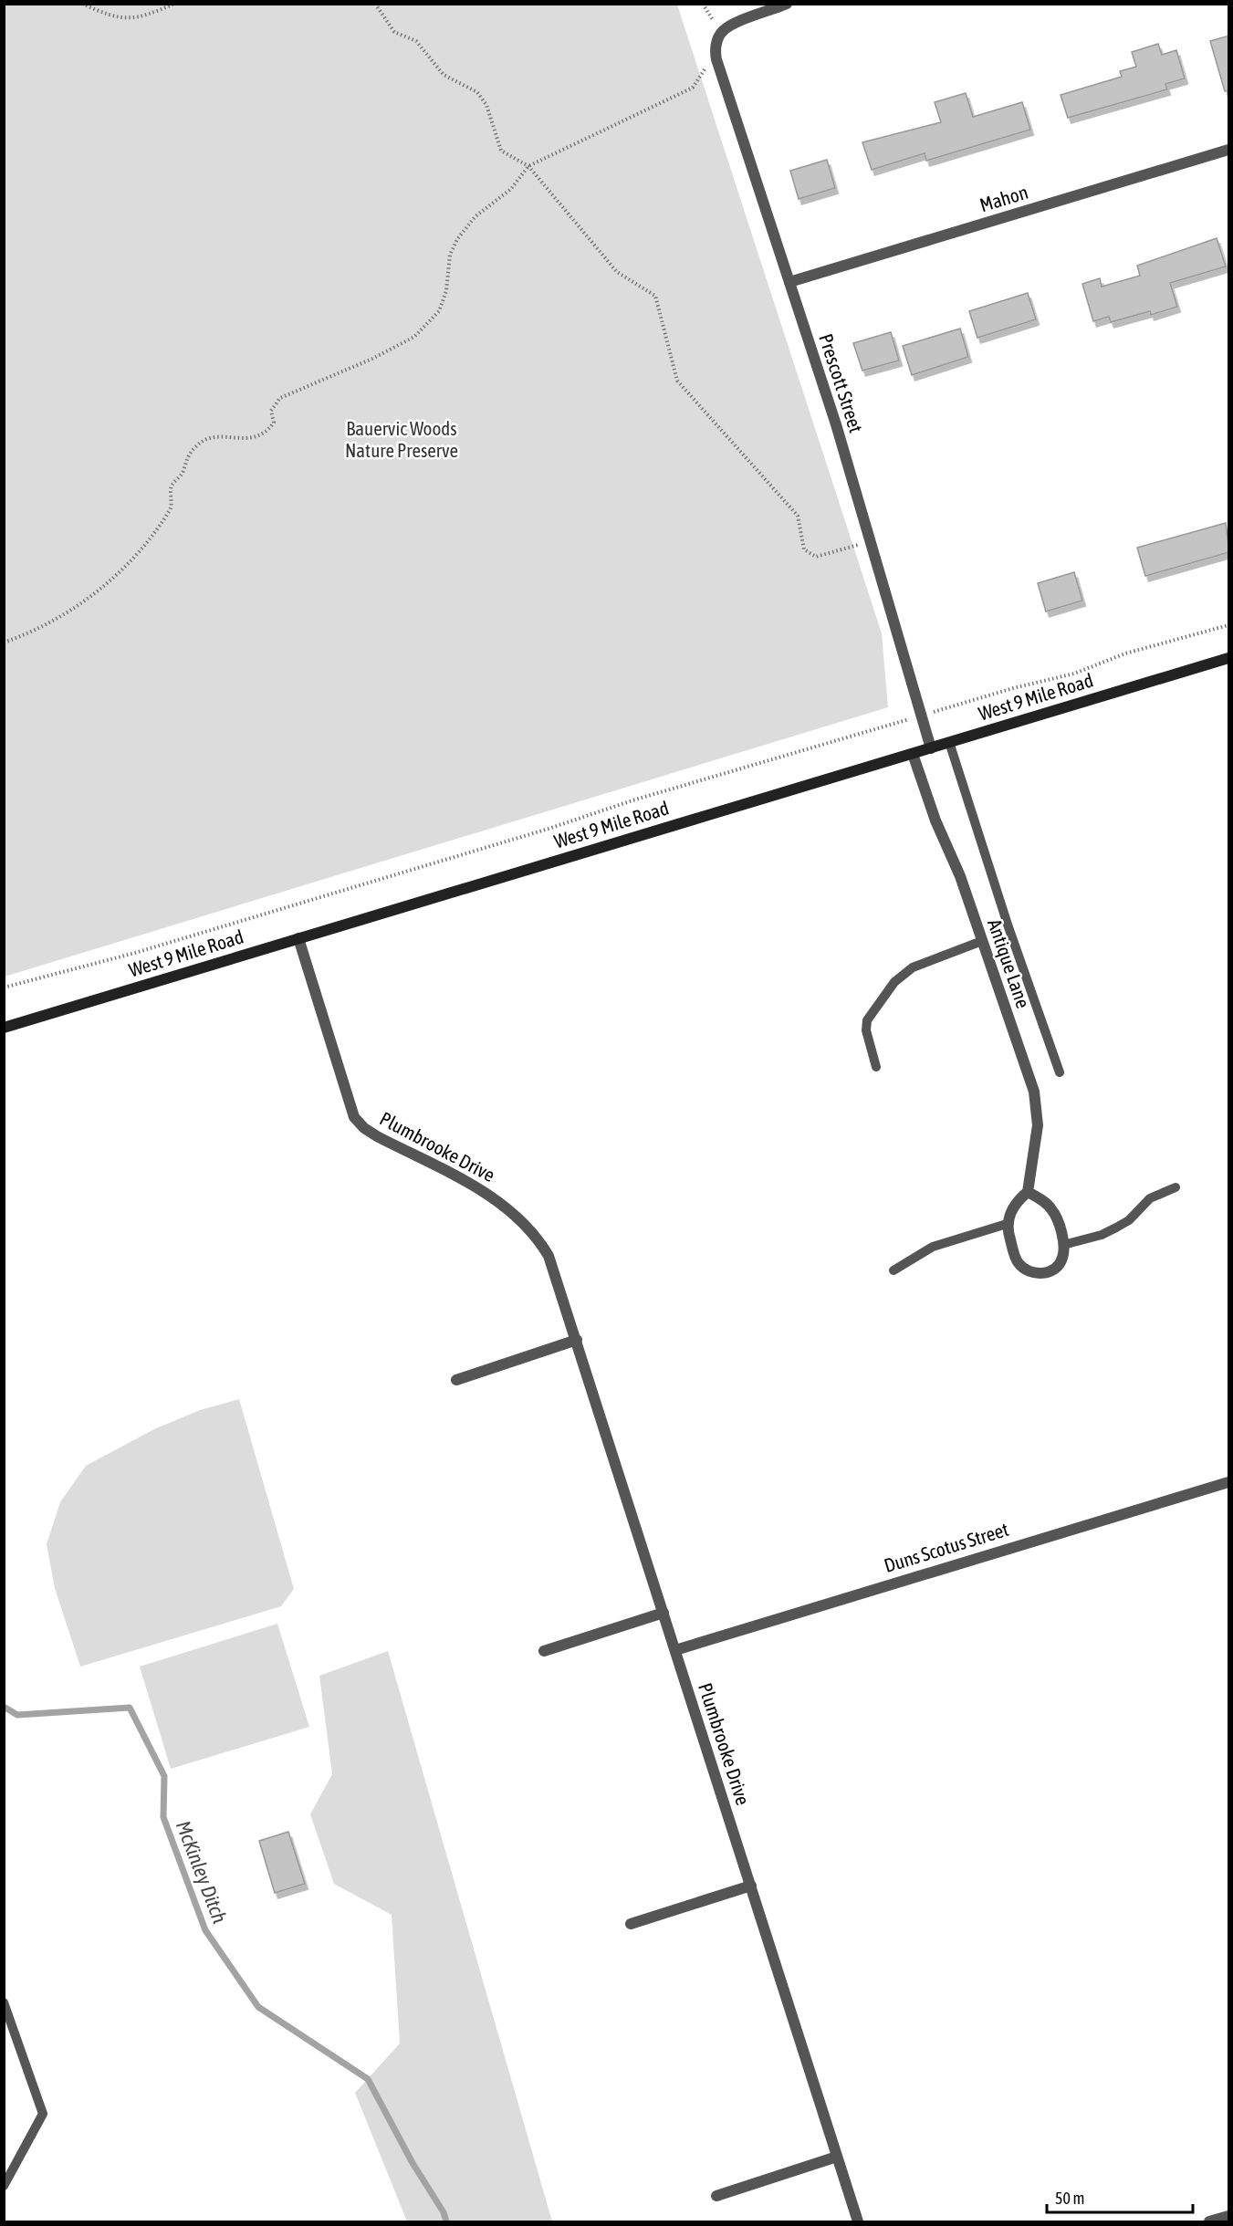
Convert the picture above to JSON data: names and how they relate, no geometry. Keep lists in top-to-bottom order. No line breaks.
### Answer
{"streets":{"main road":["West 9 Mile Road"],"street":["Mahon","Prescott Street","Antique Lane","Plumbrooke Drive","Duns Scotus Street"]},"crossings":[["Mahon","Prescott Street"],["Prescott Street","West 9 Mile Road"],["West 9 Mile Road","Antique Lane"],["West 9 Mile Road","Plumbrooke Drive"],["Plumbrooke Drive","Duns Scotus Street"]],"water":["McKinley Ditch"],"parks":["Bauervic Woods Nature Preserve"],"scale_bar":"50 m"}
